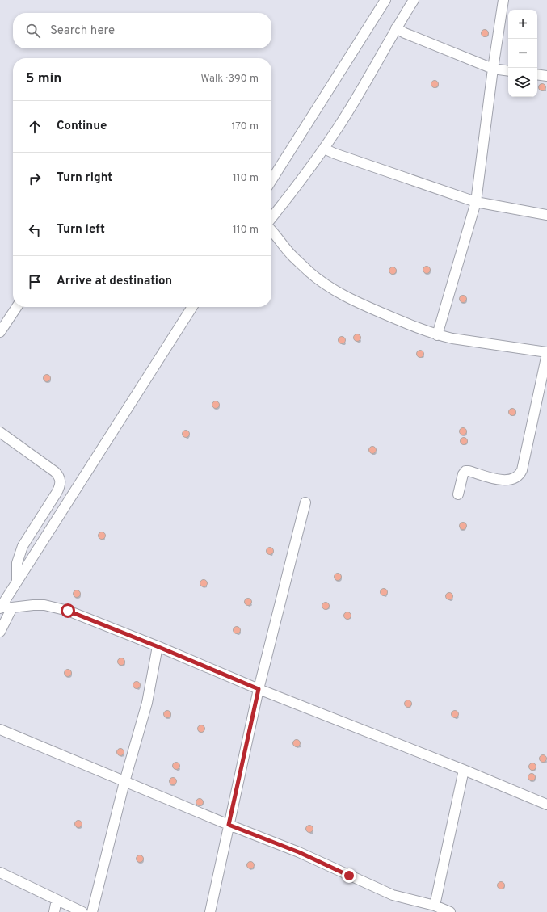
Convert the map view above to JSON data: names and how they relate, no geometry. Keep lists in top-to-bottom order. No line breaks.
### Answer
{"page":{"map_buttons":["+","−"],"search":"Search here","heading":["5 min","Walk · 390 m"],"list":[["Continue","170 m"],["Turn right","110 m"],["Turn left","110 m"],"Arrive at destination"]}}
